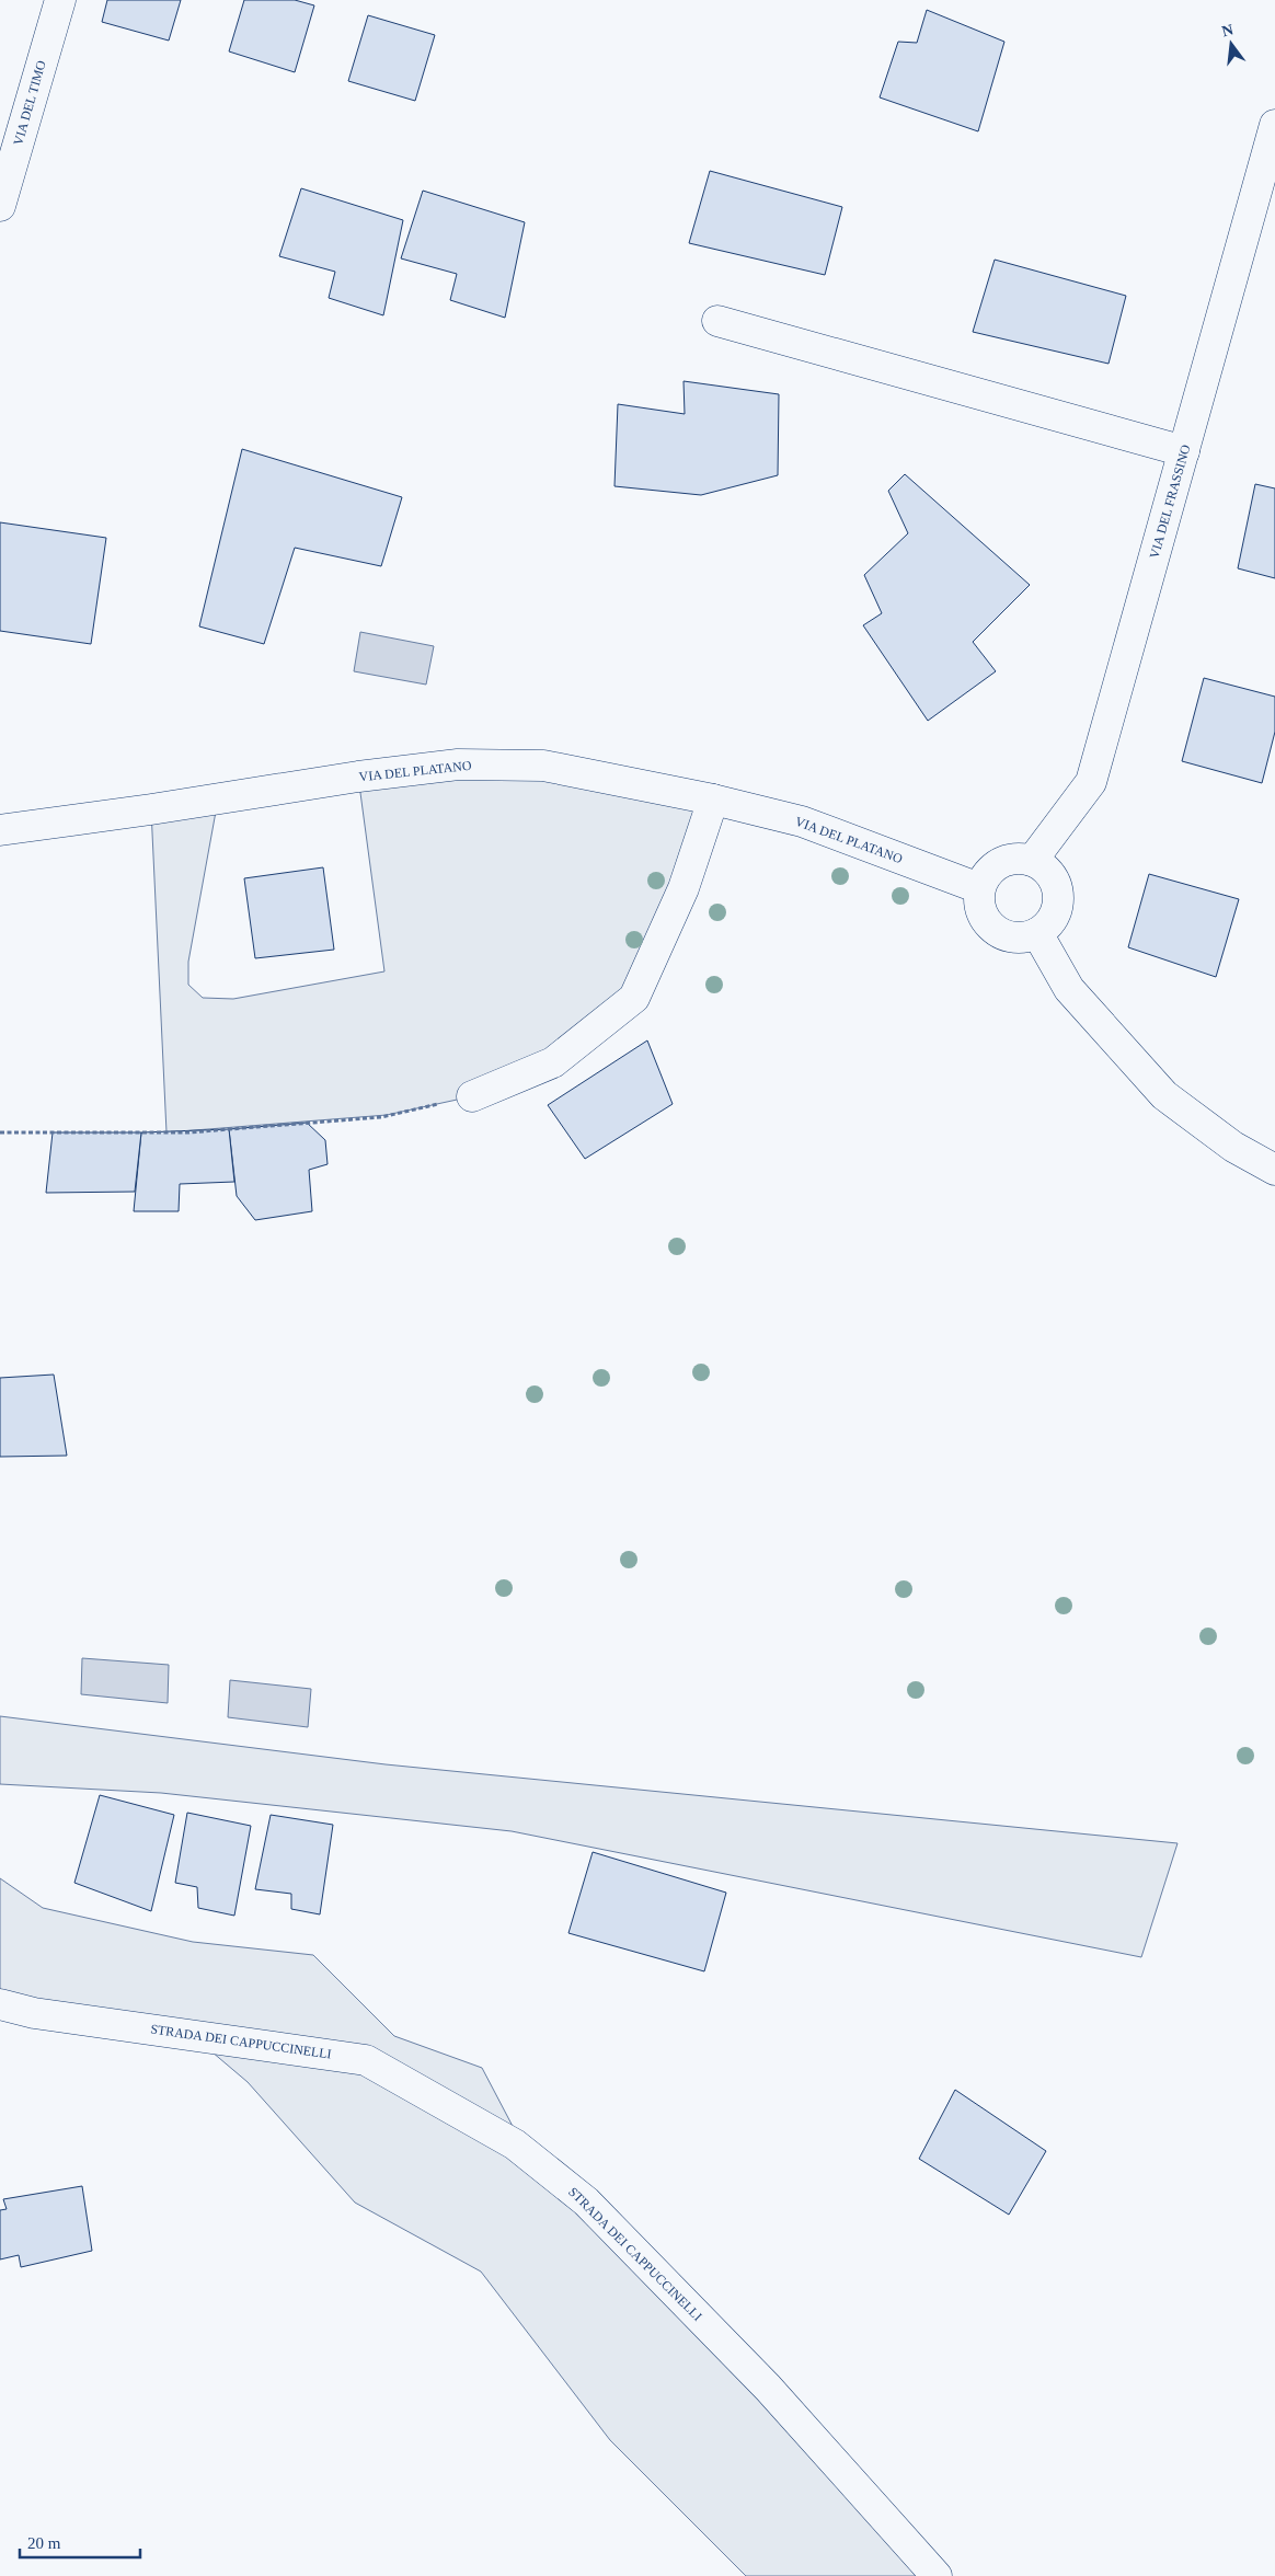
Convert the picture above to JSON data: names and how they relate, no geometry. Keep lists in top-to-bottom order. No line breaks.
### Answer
{"streets":{"street":["VIA DEL TIMO","VIA DEL FRASSINO","VIA DEL PLATANO","STRADA DEI CAPPUCCINELLI"]},"crossings":[["VIA DEL FRASSINO","VIA DEL PLATANO"]],"scale_bar":"20 m","north":"top"}
